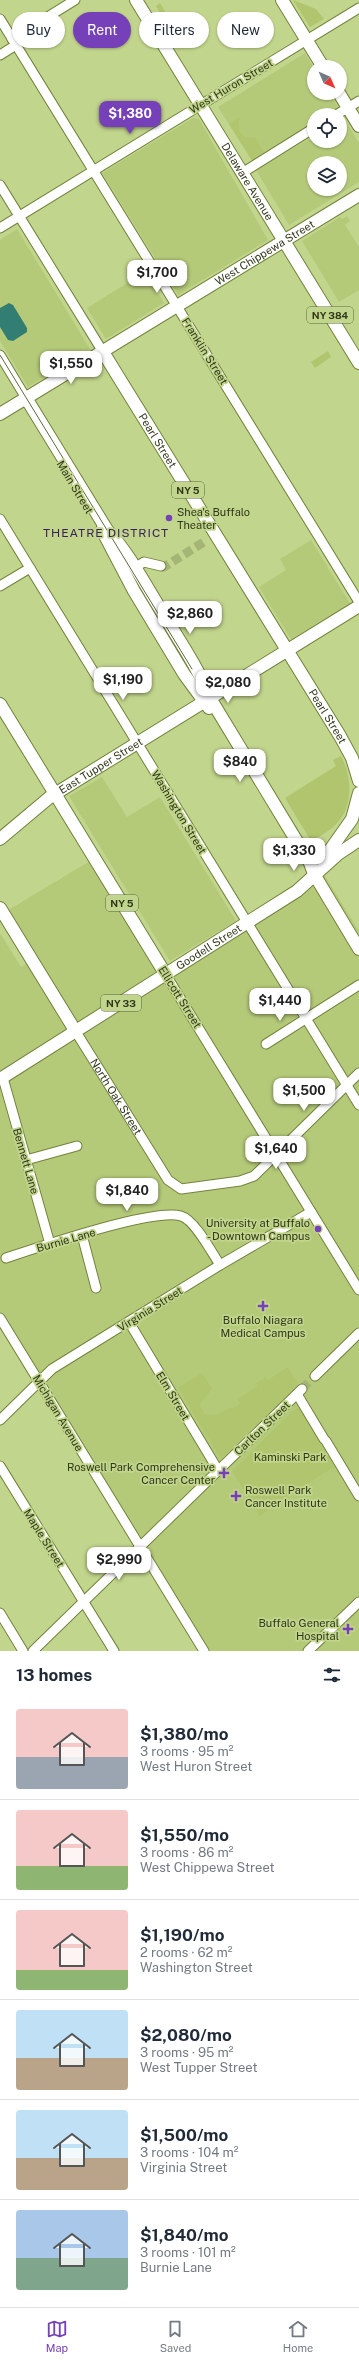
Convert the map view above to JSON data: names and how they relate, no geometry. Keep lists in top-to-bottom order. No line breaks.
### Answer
{"streets":{"main road":["Delaware Avenue","West Chippewa Street","NY 384","Pearl Street","Main Street","NY 5","East Tupper Street","Goodell Street","Ellicott Street","NY 33","North Oak Street"],"street":["West Huron Street","Franklin Street","Washington Street","Bennett Lane","Burnie Lane","Virginia Street","Elm Street","Michigan Avenue","Carlton Street","Maple Street"]},"crossings":[["West Huron Street","Delaware Avenue"],["West Huron Street","Franklin Street"],["West Huron Street","Pearl Street"],["Delaware Avenue","West Chippewa Street"],["West Chippewa Street","Franklin Street"],["West Chippewa Street","Pearl Street"],["West Chippewa Street","Main Street"],["Pearl Street","East Tupper Street"],["Main Street","East Tupper Street"],["East Tupper Street","Washington Street"],["East Tupper Street","Ellicott Street"],["Washington Street","Goodell Street"],["Goodell Street","Ellicott Street"],["Goodell Street","North Oak Street"],["Goodell Street","Bennett Lane"],["Ellicott Street","North Oak Street"],["Ellicott Street","Virginia Street"],["Bennett Lane","Burnie Lane"],["Burnie Lane","Virginia Street"],["Virginia Street","Elm Street"],["Virginia Street","Michigan Avenue"],["Elm Street","Carlton Street"],["Michigan Avenue","Carlton Street"],["Carlton Street","Maple Street"]],"districts":["THEATRE DISTRICT"],"parks":["Kaminski Park"],"places":{"other":["Shea's Buffalo Theater","University at Buffalo - Downtown Campus"],"health":["Buffalo Niagara Medical Campus","Roswell Park Comprehensive Cancer Center","Roswell Park Cancer Institute","Buffalo General Hospital"]},"north":"bottom right","page":{"chip":["Buy","Rent","Filters","New"],"price":["$1,380","$1,700","$1,550","$2,860","$1,190","$2,080","$840","$1,330","$1,440","$1,500","$1,640","$1,840","$2,990"],"heading":"13 homes","list":[{"name":"$1,380/mo","note":"3 rooms · 95 m² · West Huron Street"},{"name":"$1,550/mo","note":"3 rooms · 86 m² · West Chippewa Street"},{"name":"$1,190/mo","note":"2 rooms · 62 m² · Washington Street"},{"name":"$2,080/mo","note":"3 rooms · 95 m² · West Tupper Street"},{"name":"$1,500/mo","note":"3 rooms · 104 m² · Virginia Street"},{"name":"$1,840/mo","note":"3 rooms · 101 m² · Burnie Lane"}],"tabs":["Map","Saved","Home"]}}
